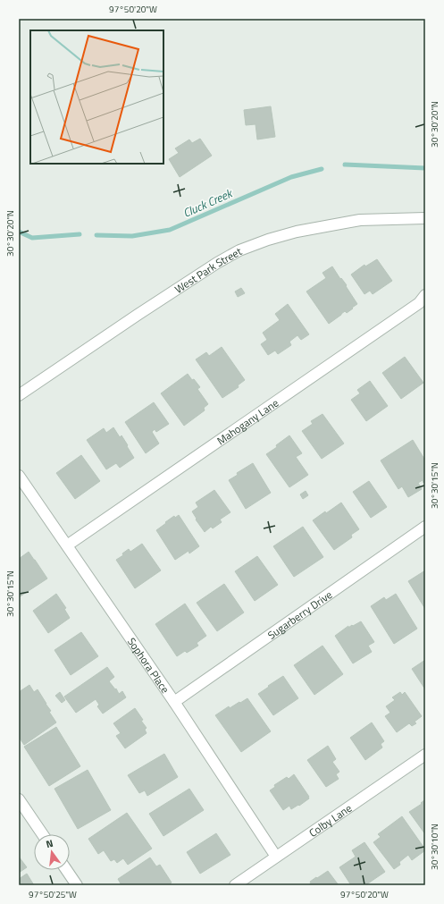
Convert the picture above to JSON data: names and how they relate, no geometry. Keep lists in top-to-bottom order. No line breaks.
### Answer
{"streets":{"street":["West Park Street","Mahogany Lane","Sugarberry Drive","Sophora Place","Colby Lane"]},"crossings":[["Mahogany Lane","Sophora Place"],["Sugarberry Drive","Sophora Place"],["Sophora Place","Colby Lane"]],"water":["Cluck Creek"],"north":"top","coordinates":["97°50'20\"W","30°30'20\"N","30°30'15\"N","30°30'10\"N","97°50'25\"W"]}
